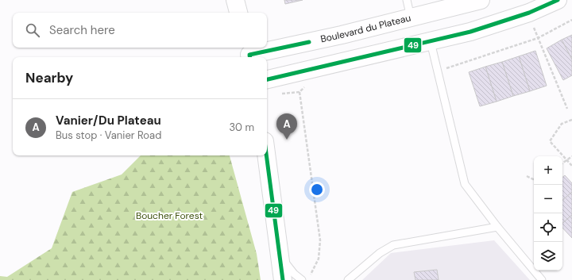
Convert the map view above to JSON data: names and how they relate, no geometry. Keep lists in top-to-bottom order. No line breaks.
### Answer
{"streets":{"main road":["Boulevard du Plateau"]},"parks":["Boucher Forest"],"lines":["transit line 49"],"page":{"search":"Search here","heading":"Nearby","list":[{"mark":"A","name":"Vanier/Du Plateau","note":"Bus stop · Vanier Road","value":"30 m"}],"pins":"A","map_buttons":["+","−"]}}
